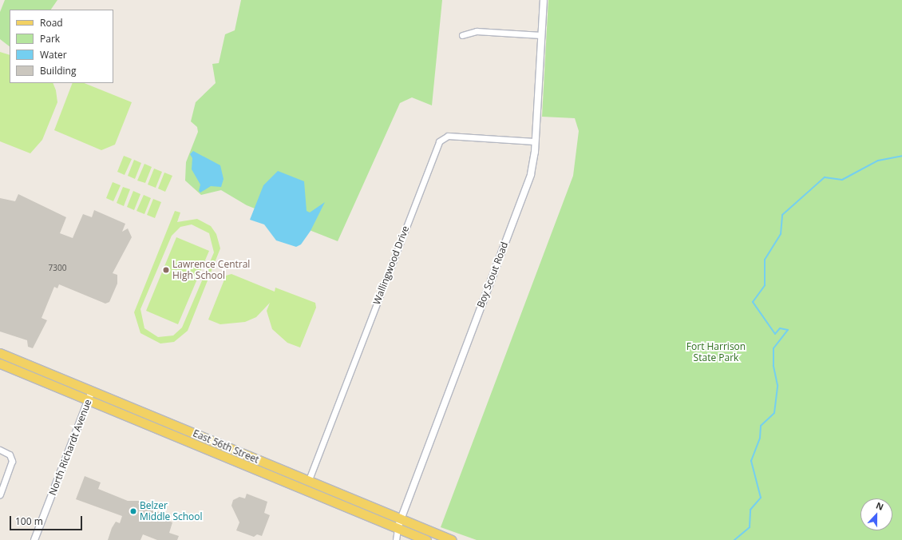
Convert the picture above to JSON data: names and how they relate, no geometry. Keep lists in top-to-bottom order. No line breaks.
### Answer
{"streets":{"main road":["East 56th Street"],"street":["Wallingwood Drive","Boy Scout Road","North Richardt Avenue"]},"crossings":[["Wallingwood Drive","Boy Scout Road"],["Wallingwood Drive","East 56th Street"],["Boy Scout Road","East 56th Street"],["East 56th Street","North Richardt Avenue"]],"parks":["Fort Harrison State Park"],"places":["Lawrence Central High School","Belzer Middle School"],"house_numbers":["7300"],"legend":["Road","Park","Water","Building"],"scale_bar":"100 m","north":"top"}
